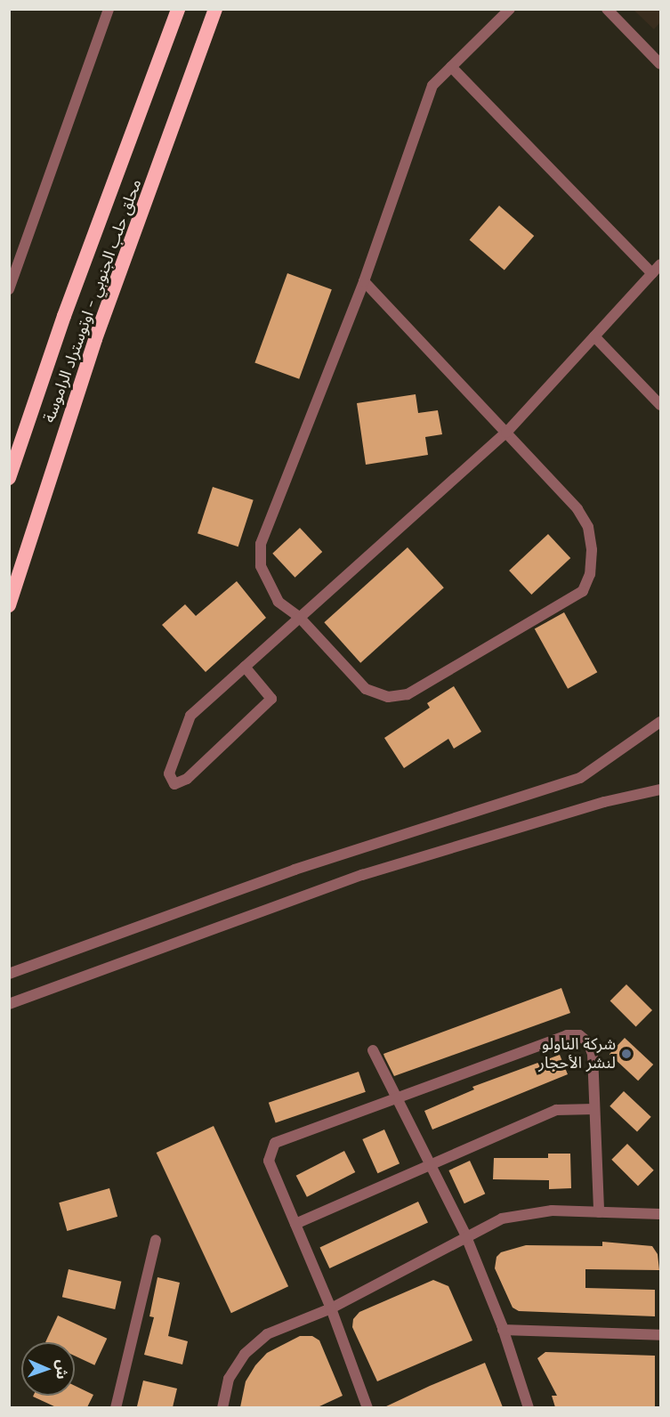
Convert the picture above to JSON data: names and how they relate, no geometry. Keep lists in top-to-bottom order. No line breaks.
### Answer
{"streets":{"highway":["محلق حلب الجنوبي - اوتوستراد الراموسة"]},"places":["شركة الناولو لنشر الأحجار"],"north":"right"}
